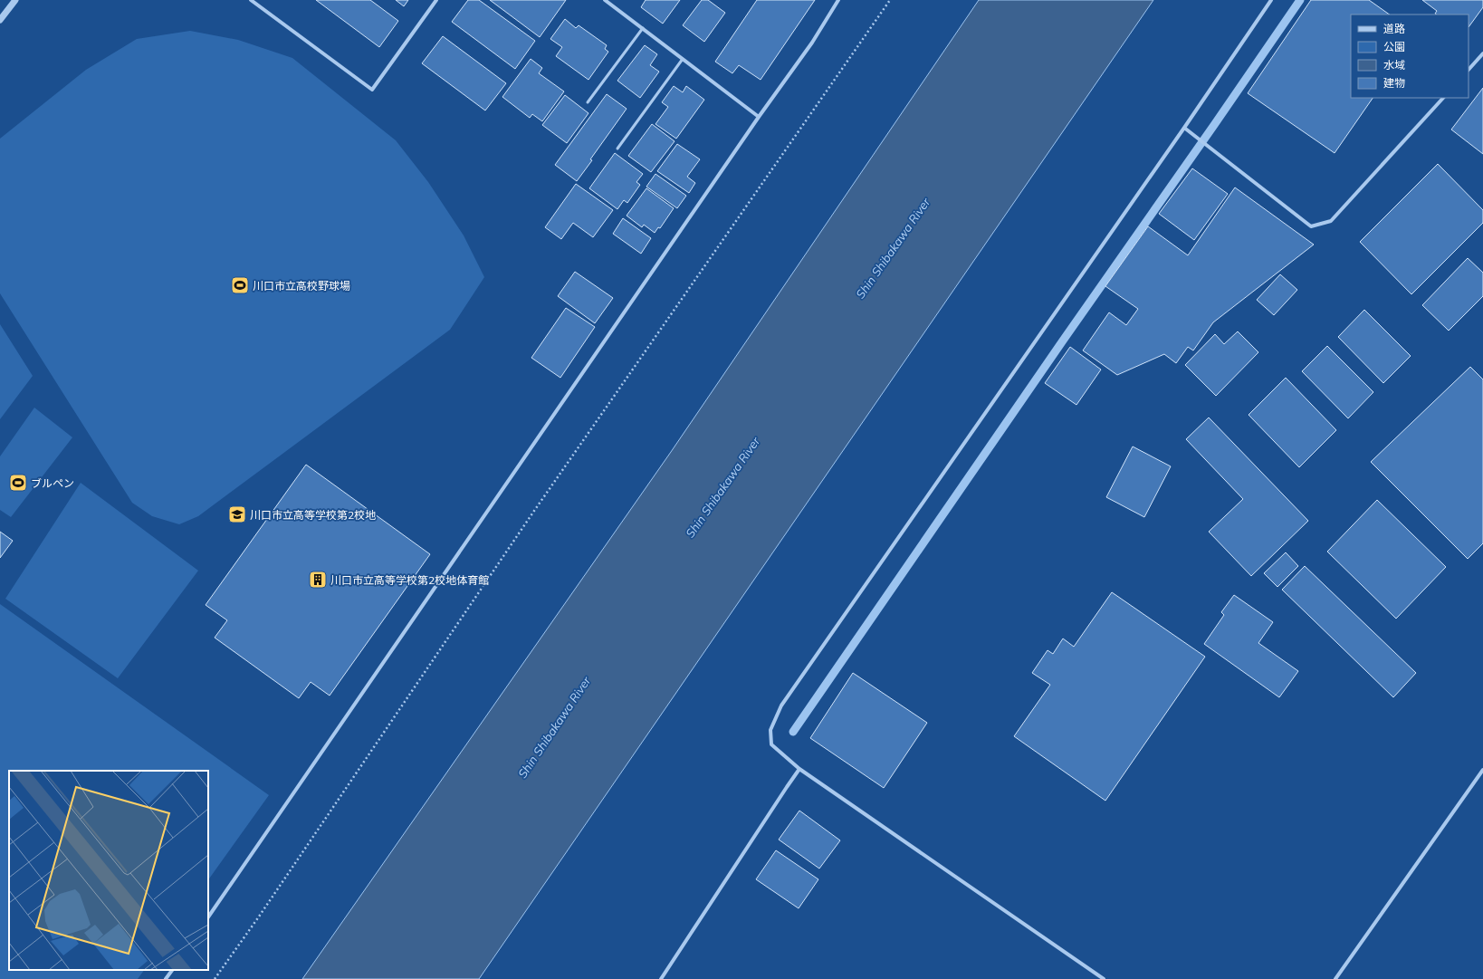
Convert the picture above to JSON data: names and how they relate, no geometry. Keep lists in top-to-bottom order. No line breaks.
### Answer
{"water":["Shin Shibakawa River"],"places":{"sports":["川口市立高校野球場","ブルペン"],"school or university":["川口市立高等学校第2校地"],"building":["川口市立高等学校第2校地体育館"]},"legend":["道路","公園","水域","建物"]}
